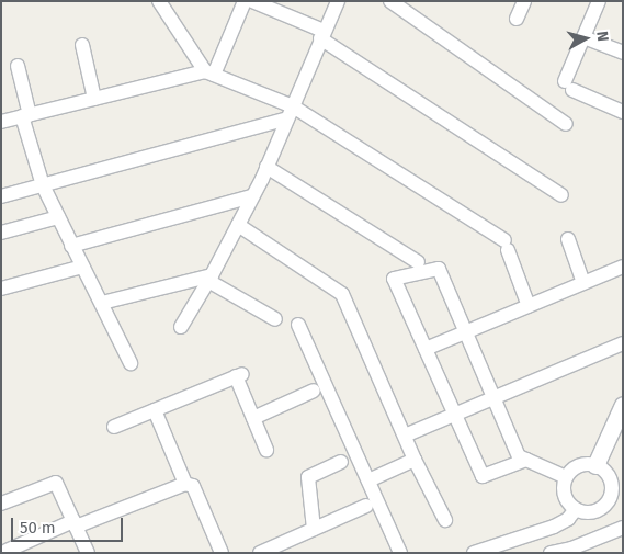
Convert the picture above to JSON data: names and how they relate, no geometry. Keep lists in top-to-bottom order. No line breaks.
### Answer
{"scale_bar":"50 m","north":"right"}
